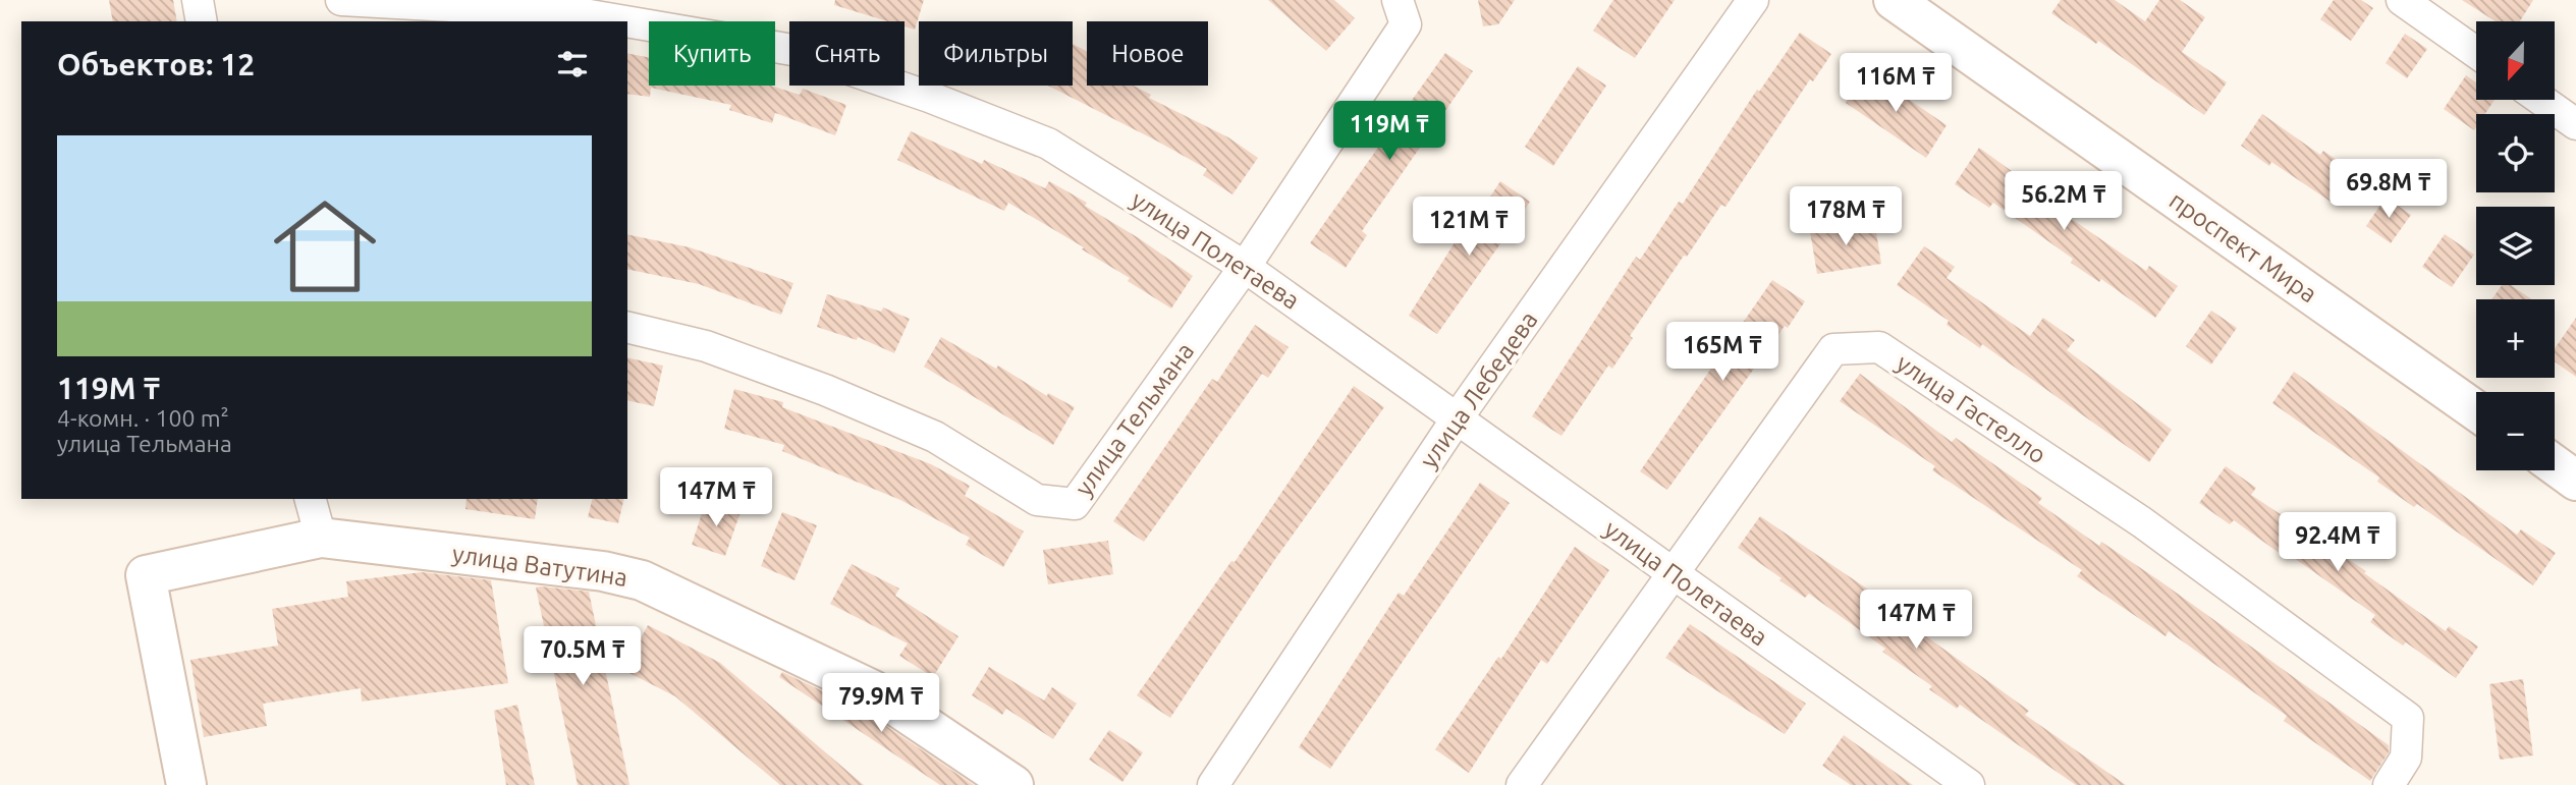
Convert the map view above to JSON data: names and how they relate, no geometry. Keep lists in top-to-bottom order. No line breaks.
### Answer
{"streets":{"street":["проспект Мира","улица Полетаева","улица Лебедева","улица Гастелло","улица Тельмана","улица Ватутина"]},"crossings":[["улица Полетаева","улица Лебедева"],["улица Полетаева","улица Гастелло"],["улица Полетаева","улица Тельмана"]],"north":"bottom","page":{"map_buttons":["+","−"],"chip":["Купить","Снять","Фильтры","Новое"],"heading":"Объектов: 12","price":["116M ₸","119M ₸","69.8M ₸","56.2M ₸","178M ₸","121M ₸","165M ₸","147M ₸","92.4M ₸","147M ₸","70.5M ₸","79.9M ₸"],"list":[{"name":"119M ₸","note":"4-комн. · 100 m² · улица Тельмана"}]}}
